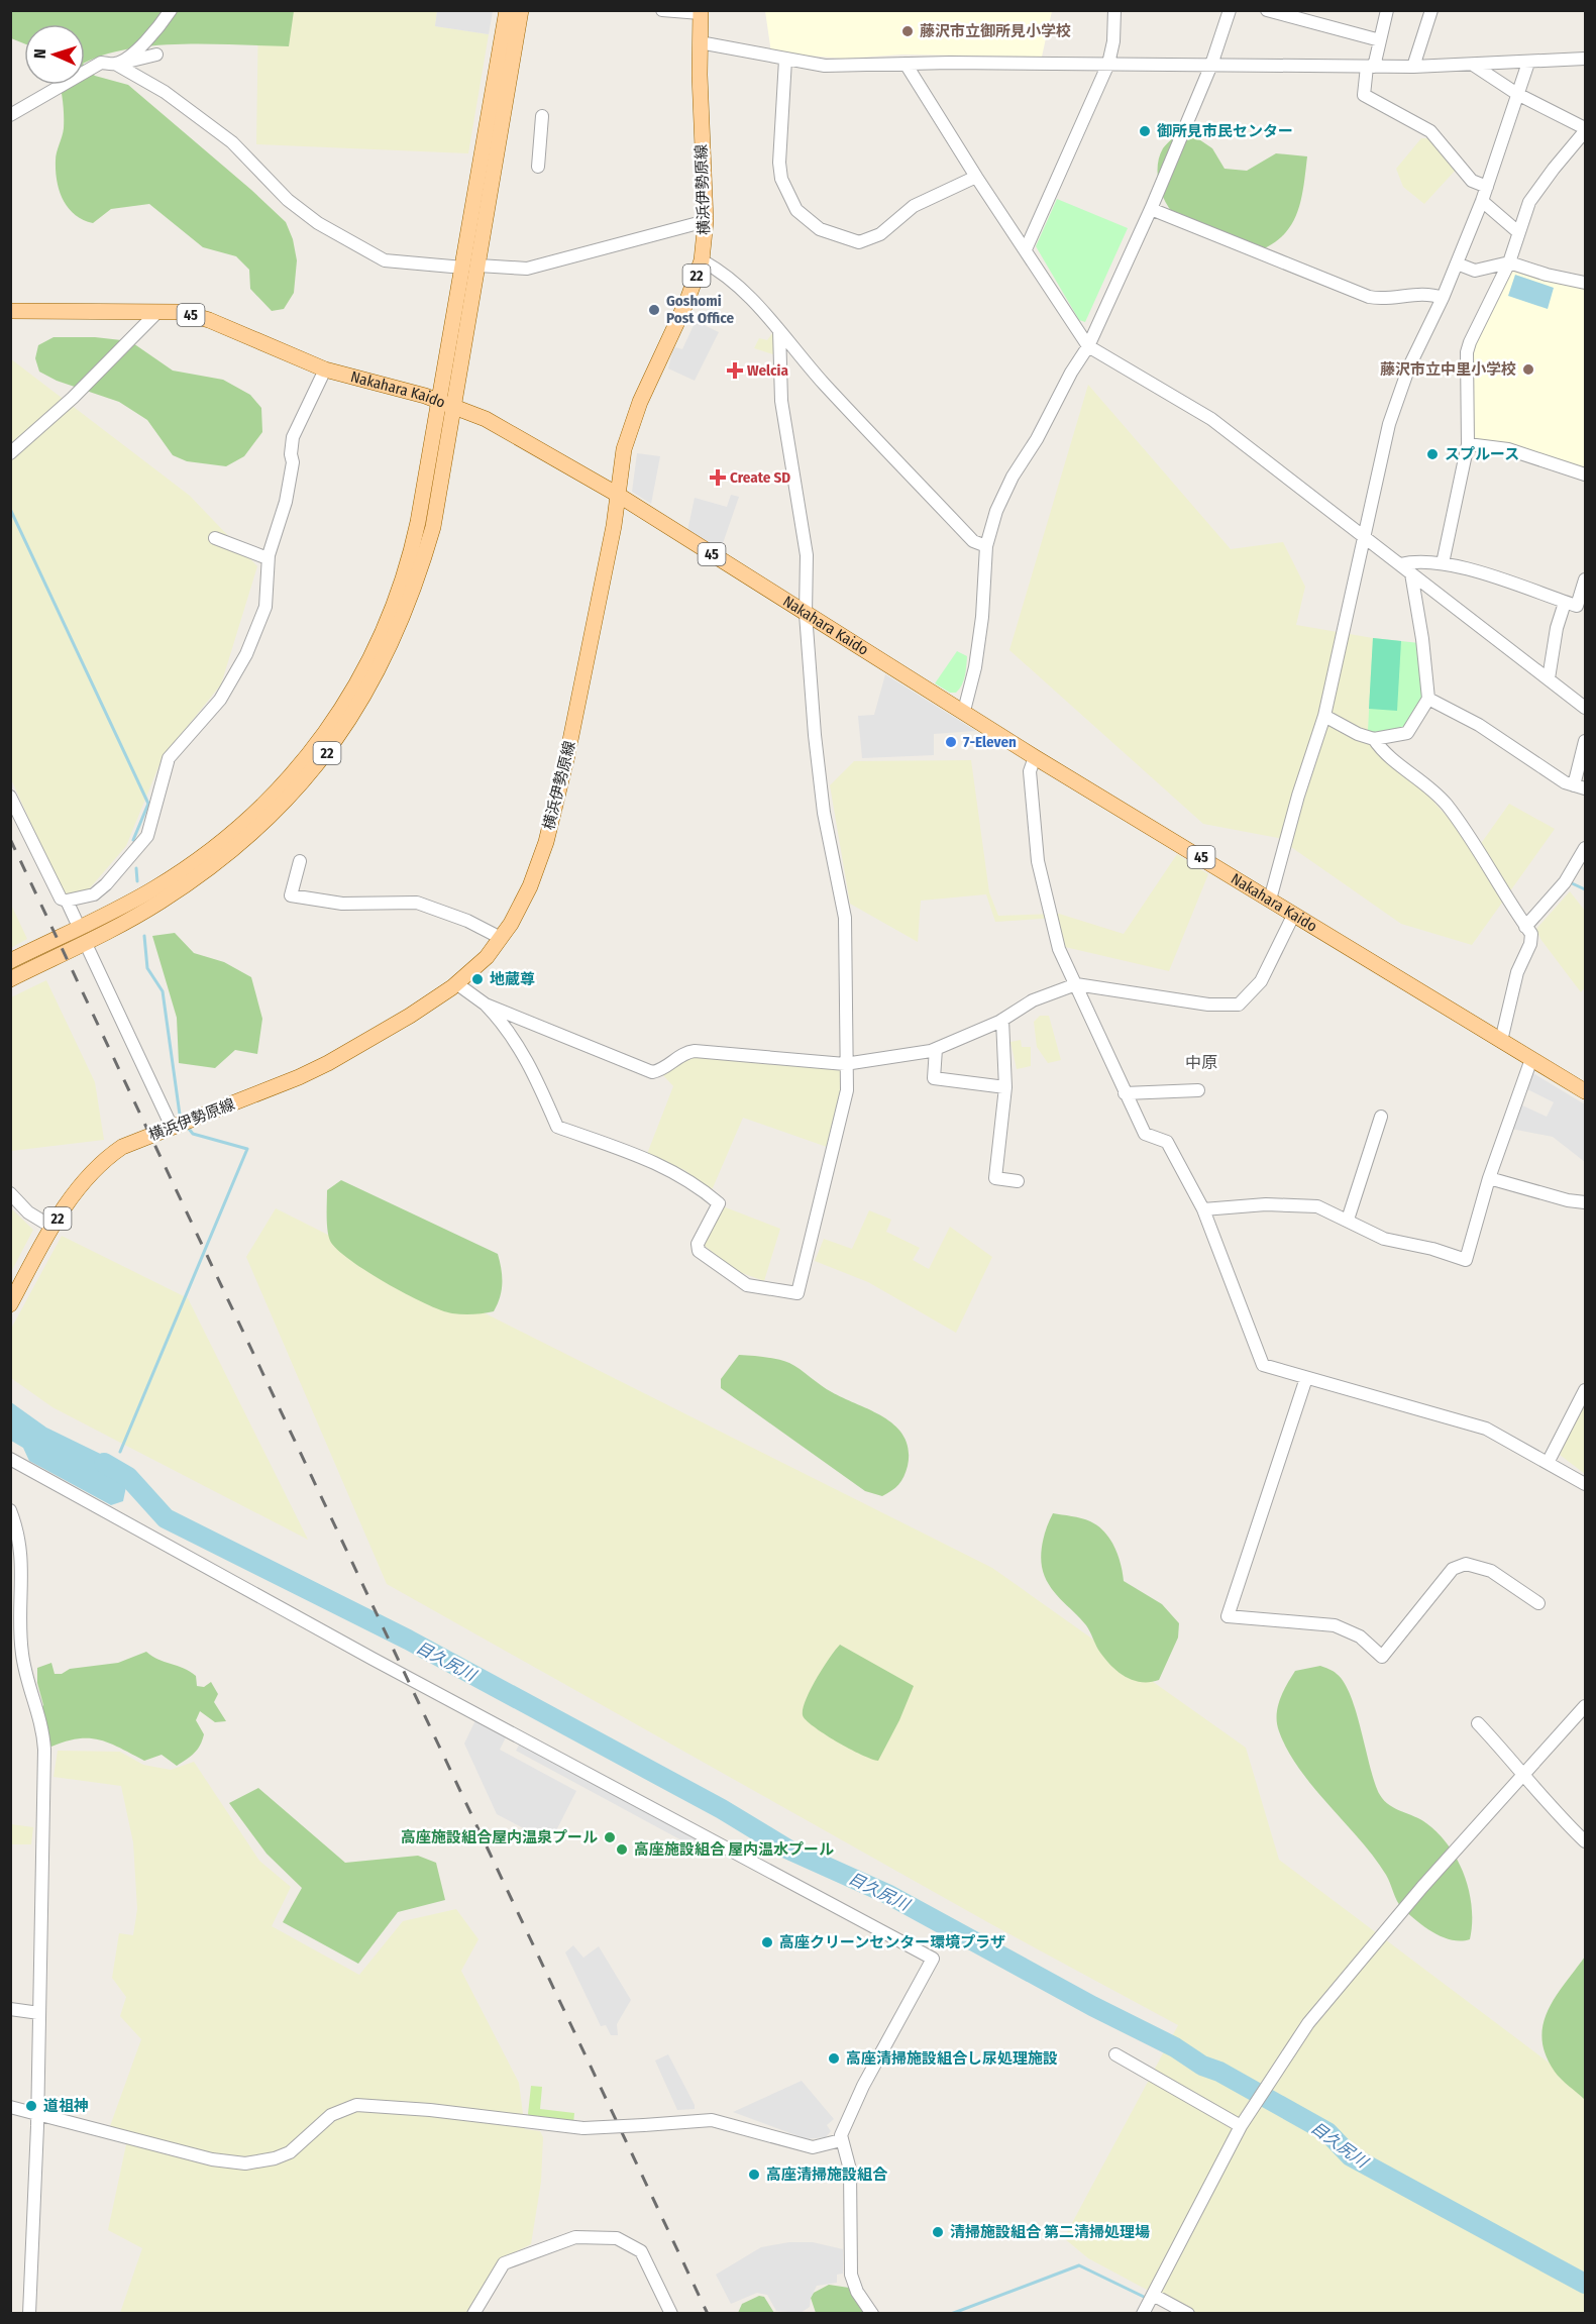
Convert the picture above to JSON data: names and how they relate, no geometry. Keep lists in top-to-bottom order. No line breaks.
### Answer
{"streets":{"main road":["横浜伊勢原線","22","45","Nakahara Kaido"]},"crossings":[["横浜伊勢原線","Nakahara Kaido"],["22","Nakahara Kaido"]],"districts":["中原"],"water":["目久尻川"],"places":{"other":["藤沢市立御所見小学校","御所見市民センター","Goshomi Post Office","藤沢市立中里小学校","スプルース","7-Eleven","地蔵尊","高座施設組合屋内温泉プール","高座施設組合 屋内温水プール","高座クリーンセンター環境プラザ","高座清掃施設組合し尿処理施設","道祖神","高座清掃施設組合","清掃施設組合 第二清掃処理場"],"health":["Welcia","Create SD"]},"north":"left"}
